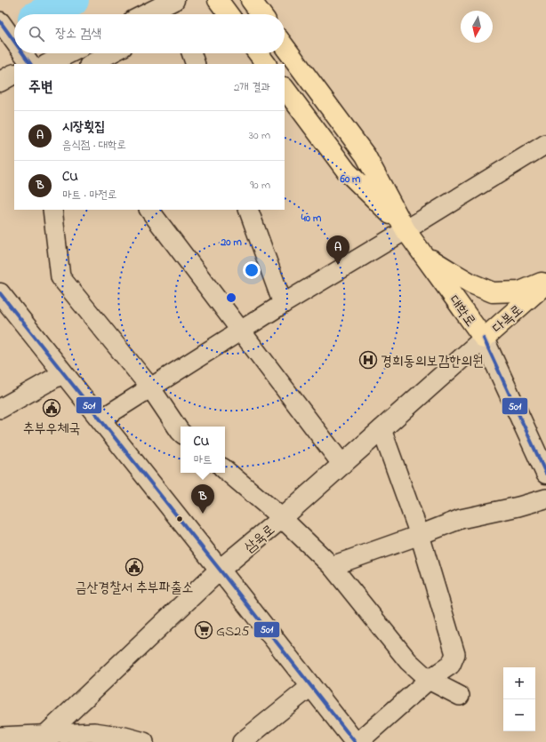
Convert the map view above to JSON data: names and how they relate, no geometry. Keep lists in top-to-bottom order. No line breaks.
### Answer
{"streets":{"main road":["대학로","다복로"],"street":["삼육로"]},"crossings":[["대학로","다복로"],["대학로","삼육로"],["다복로","삼육로"]],"places":{"hospital":["경희동의보감한의원"],"public building":["추부우체국","금산경찰서 추부파출소"],"supermarket":["GS25"]},"lines":["transit line 501"],"north":"bottom","page":{"search":"장소 검색","heading":["주변","2개 결과"],"list":[{"mark":"A","name":"시장횟집","note":"음식점 · 대학로","value":"30 m"},{"mark":"B","name":"CU","note":"마트 · 마전로","value":"90 m"}],"pins":["A","B"],"popup":["CU","마트"],"map_buttons":["+","−"]},"rings":["60 m","40 m","20 m"]}
